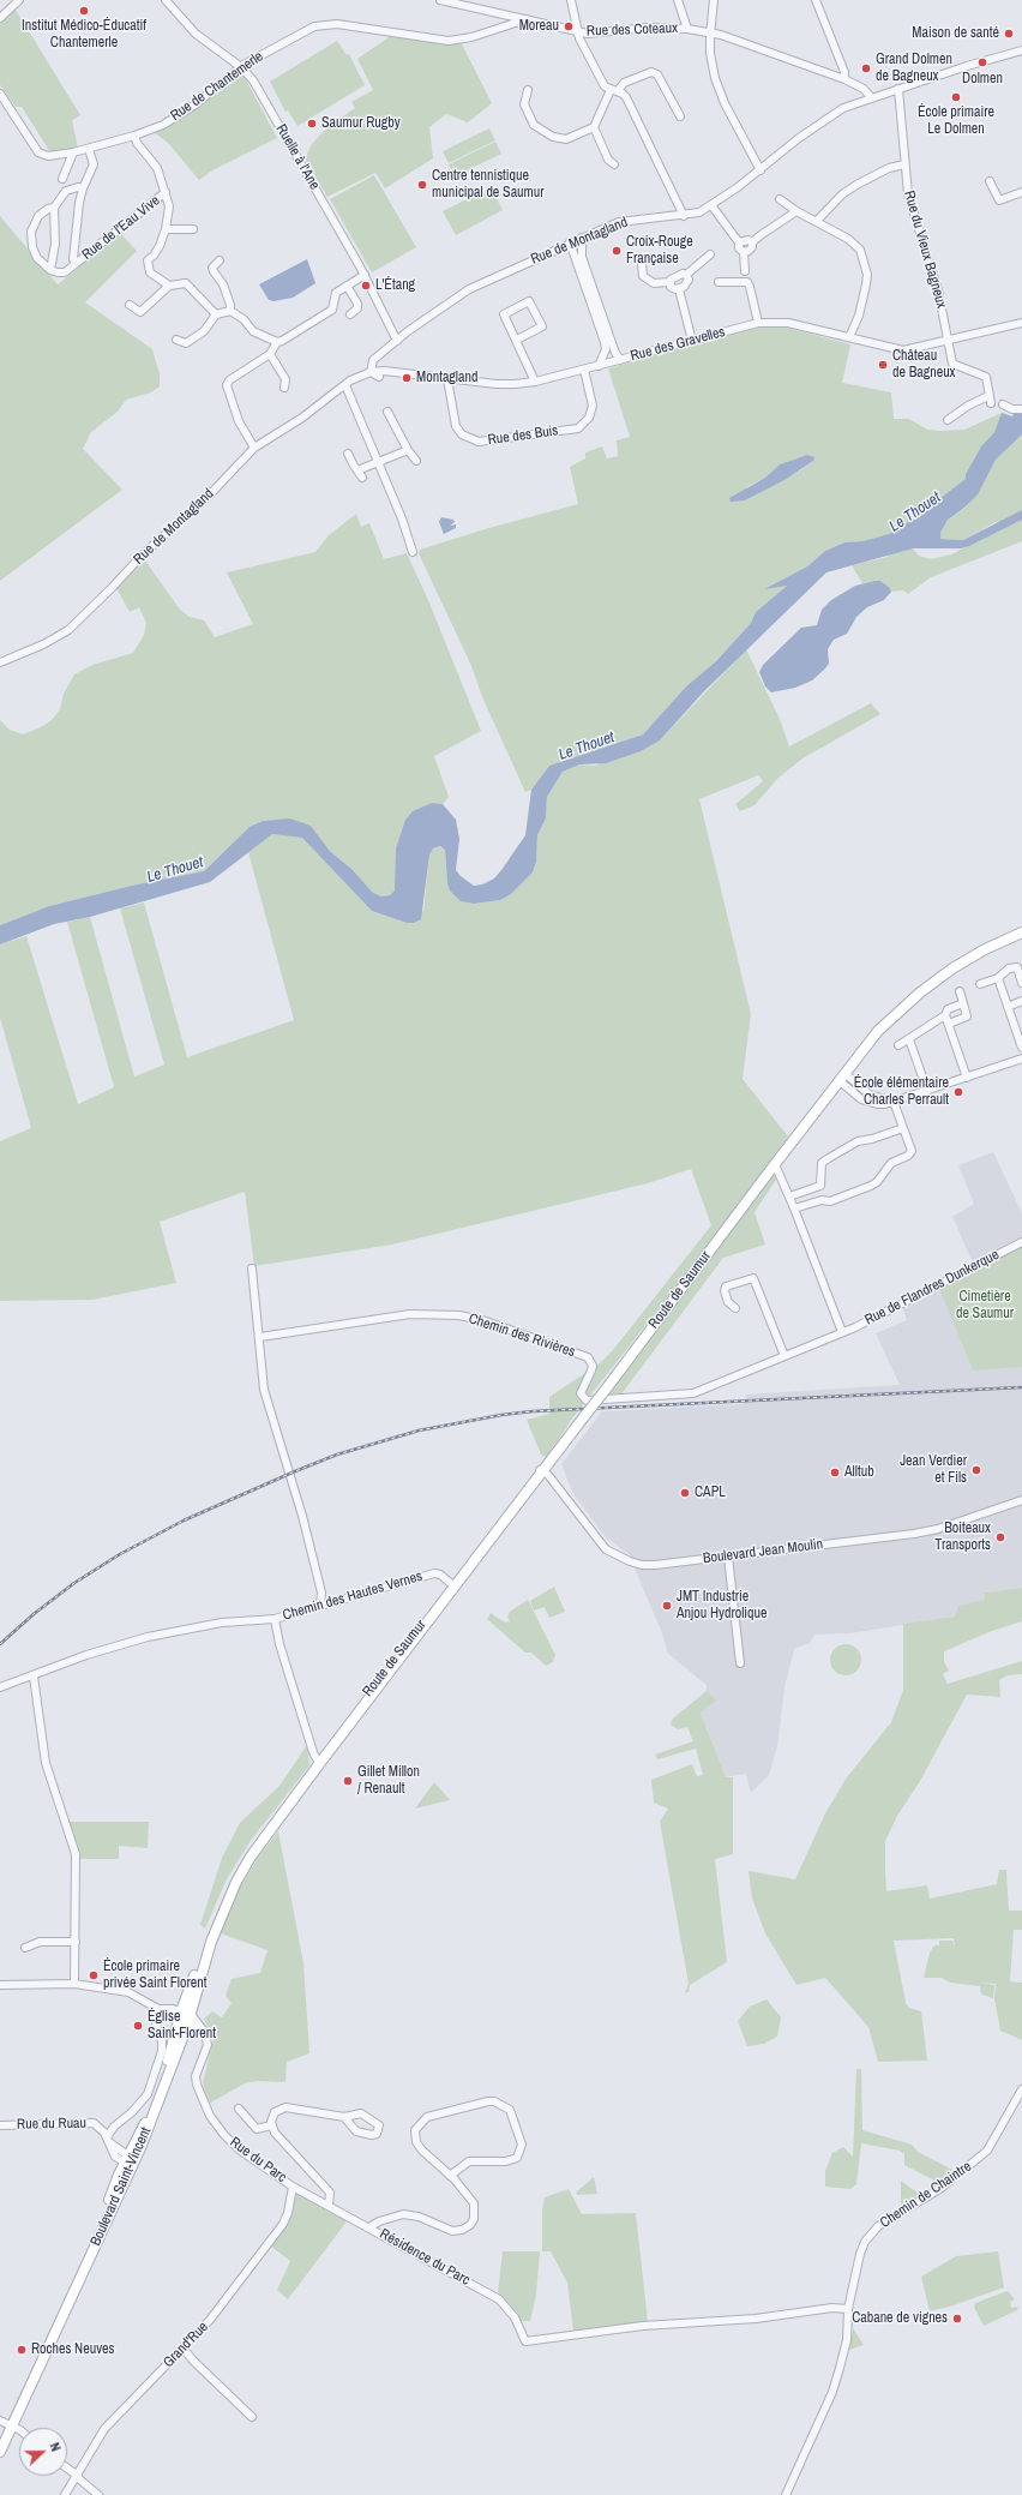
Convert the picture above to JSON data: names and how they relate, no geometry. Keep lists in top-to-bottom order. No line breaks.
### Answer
{"streets":{"main road":["Route de Saumur","Boulevard Saint-Vincent"],"street":["Rue des Coteaux","Rue de Chantemerle","Ruelle à l'Ane","Rue de l'Eau Vive","Rue de Montagland","Rue du Vieux Bagneux","Rue des Gravelles","Rue des Buis","Rue de Flandres Dunkerque","Chemin des Rivières","Boulevard Jean Moulin","Chemin des Hautes Vernes","Rue du Ruau","Rue du Parc","Chemin de Chaintre","Résidence du Parc","Grand'Rue"]},"crossings":[["Rue des Coteaux","Rue de Chantemerle"],["Rue des Coteaux","Rue de Montagland"],["Rue de Chantemerle","Ruelle à l'Ane"],["Rue de Chantemerle","Rue de l'Eau Vive"],["Ruelle à l'Ane","Rue de Montagland"],["Rue de Montagland","Rue du Vieux Bagneux"],["Rue de Montagland","Rue des Gravelles"],["Rue du Vieux Bagneux","Rue des Gravelles"],["Rue des Gravelles","Rue des Buis"],["Rue de Flandres Dunkerque","Chemin des Rivières"],["Route de Saumur","Boulevard Jean Moulin"],["Route de Saumur","Chemin des Hautes Vernes"],["Route de Saumur","Boulevard Saint-Vincent"],["Rue du Ruau","Boulevard Saint-Vincent"],["Rue du Parc","Résidence du Parc"],["Rue du Parc","Grand'Rue"],["Chemin de Chaintre","Résidence du Parc"]],"water":["Le Thouet"],"parks":["Cimetière de Saumur"],"places":["Institut Médico-Éducatif Chantemerle","Moreau","Maison de santé","Dolmen","Grand Dolmen de Bagneux","École primaire Le Dolmen","Saumur Rugby","Centre tennistique municipal de Saumur","Croix-Rouge Française","L'Étang","Château de Bagneux","Montagland","École élémentaire Charles Perrault","Jean Verdier et Fils","Alltub","CAPL","Boiteaux Transports","JMT Industrie Anjou Hydrolique","Gillet Millon / Renault","École primaire privée Saint Florent","Église Saint-Florent","Cabane de vignes","Roches Neuves"],"north":"right"}
